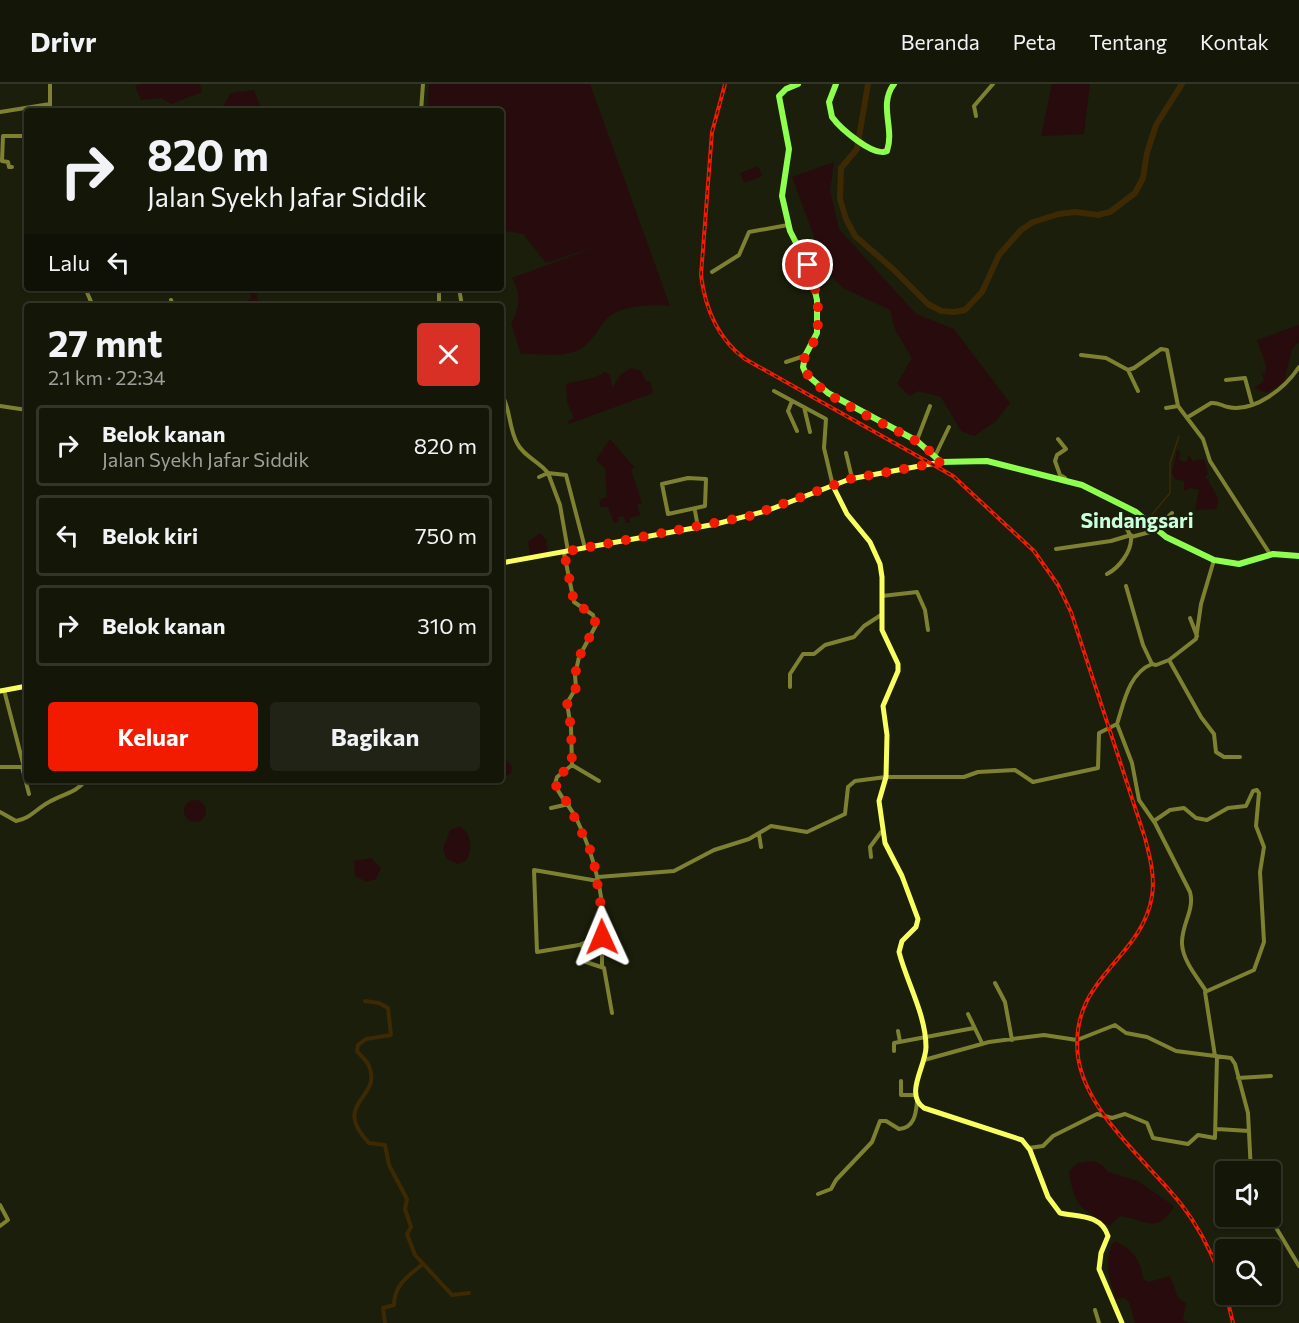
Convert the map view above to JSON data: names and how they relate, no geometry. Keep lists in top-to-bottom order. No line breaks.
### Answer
{"districts":["Sindangsari"],"page":{"header":"Drivr","nav":["Beranda","Peta","Tentang","Kontak"],"turn":["820 m","Jalan Syekh Jafar Siddik"],"then":"Lalu","heading":["27 mnt","2.1 km · 22:34"],"list":[{"name":"Belok kanan","note":"Jalan Syekh Jafar Siddik","value":"820 m"},{"name":"Belok kiri","value":"750 m"},{"name":"Belok kanan","value":"310 m"}],"buttons":["Keluar","Bagikan"]}}
